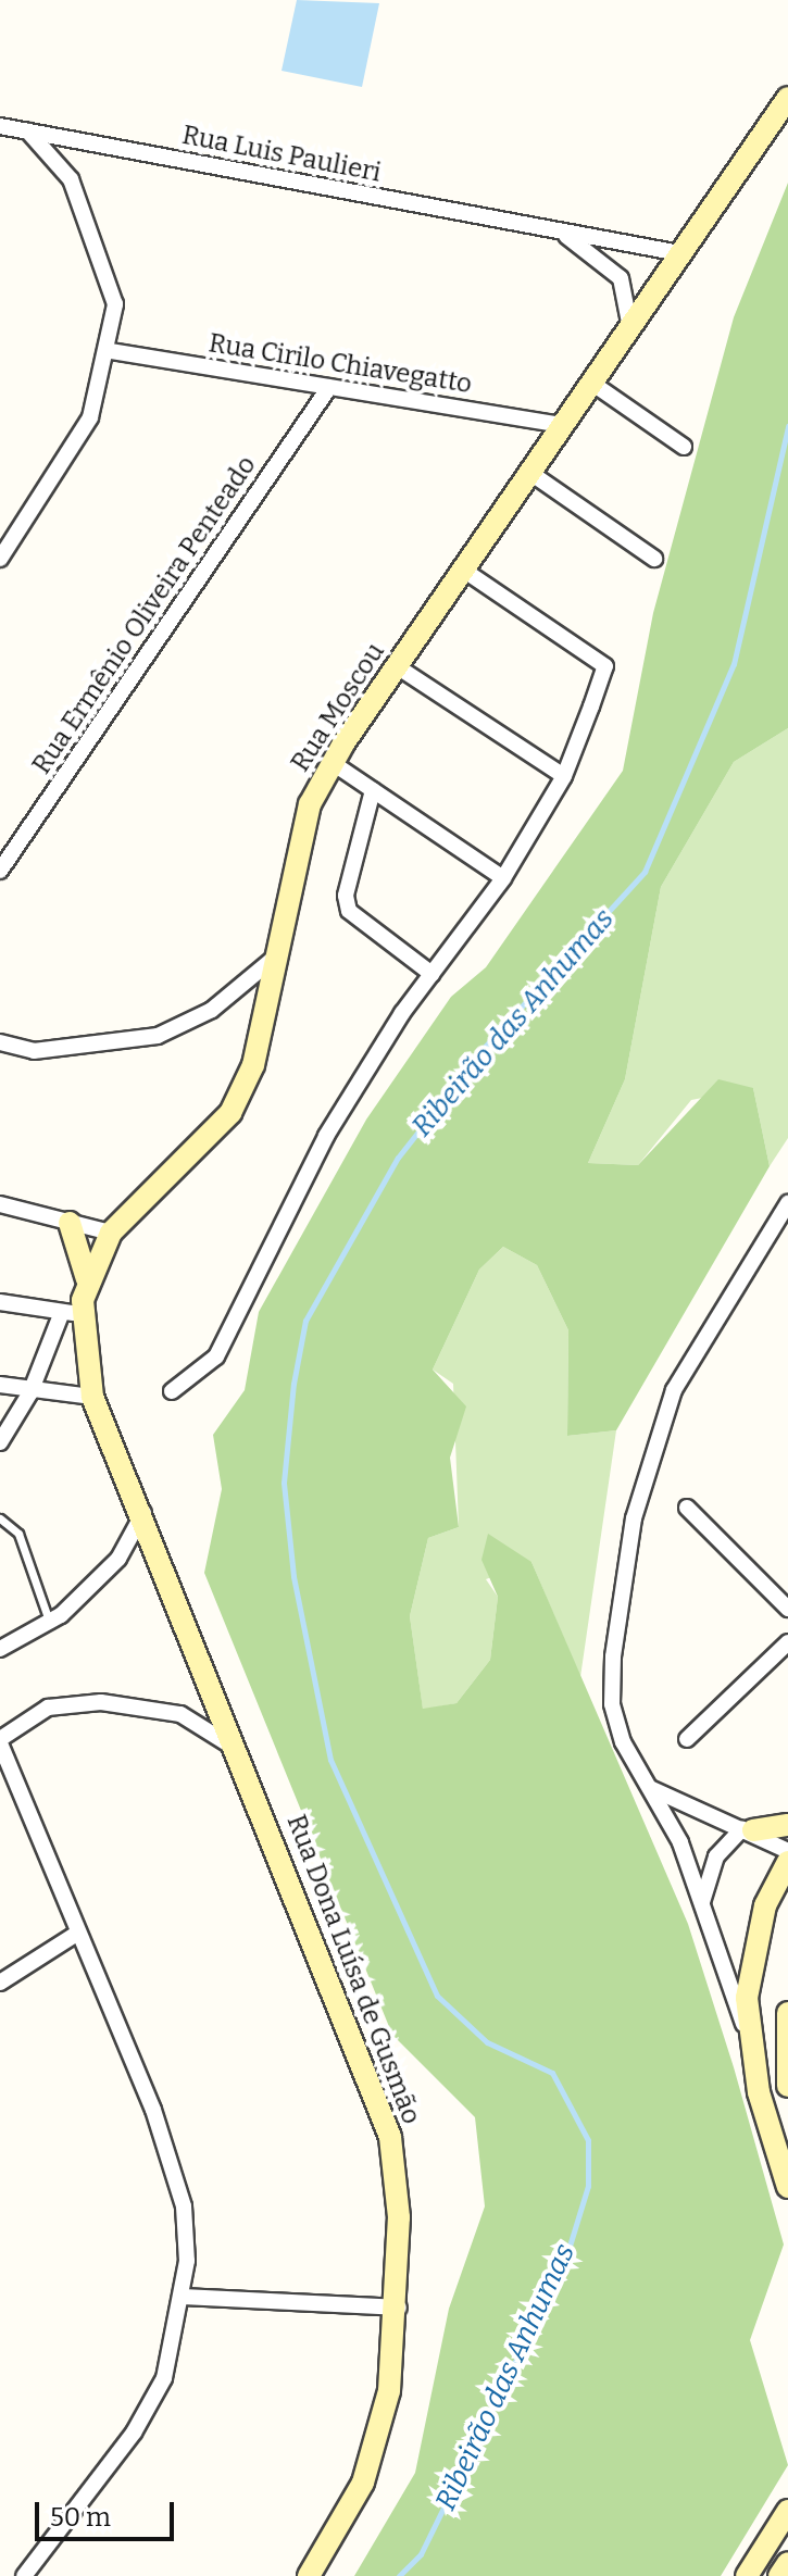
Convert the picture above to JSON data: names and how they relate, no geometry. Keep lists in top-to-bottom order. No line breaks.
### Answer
{"streets":{"street":["Rua Luis Paulieri","Rua Cirilo Chiavegatto","Rua Ermênio Oliveira Penteado","Rua Moscou","Rua Dona Luísa de Gusmão"]},"crossings":[["Rua Luis Paulieri","Rua Moscou"],["Rua Cirilo Chiavegatto","Rua Ermênio Oliveira Penteado"],["Rua Cirilo Chiavegatto","Rua Moscou"],["Rua Moscou","Rua Dona Luísa de Gusmão"]],"water":["Ribeirão das Anhumas"],"scale_bar":"50 m"}
